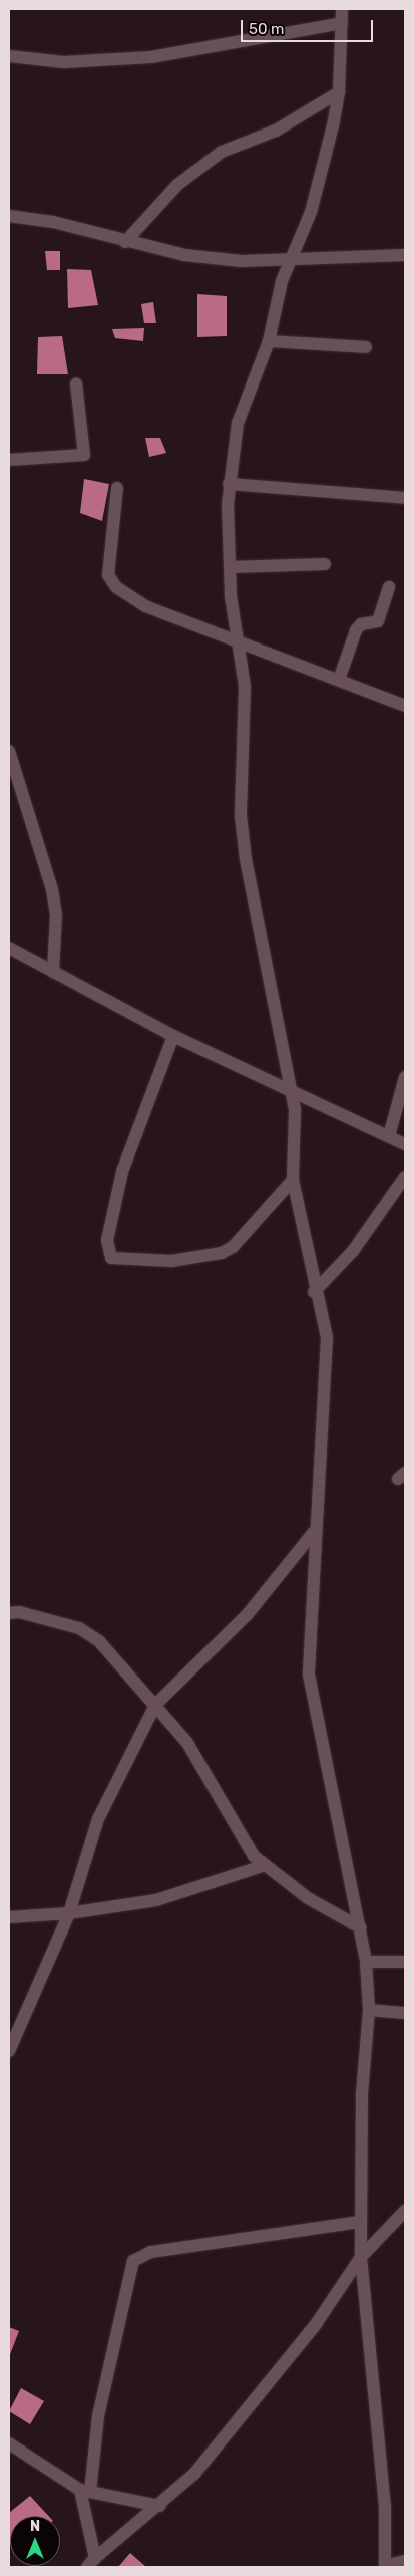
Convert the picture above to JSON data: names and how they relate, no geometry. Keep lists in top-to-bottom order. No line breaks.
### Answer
{"scale_bar":"50 m","north":"top"}
